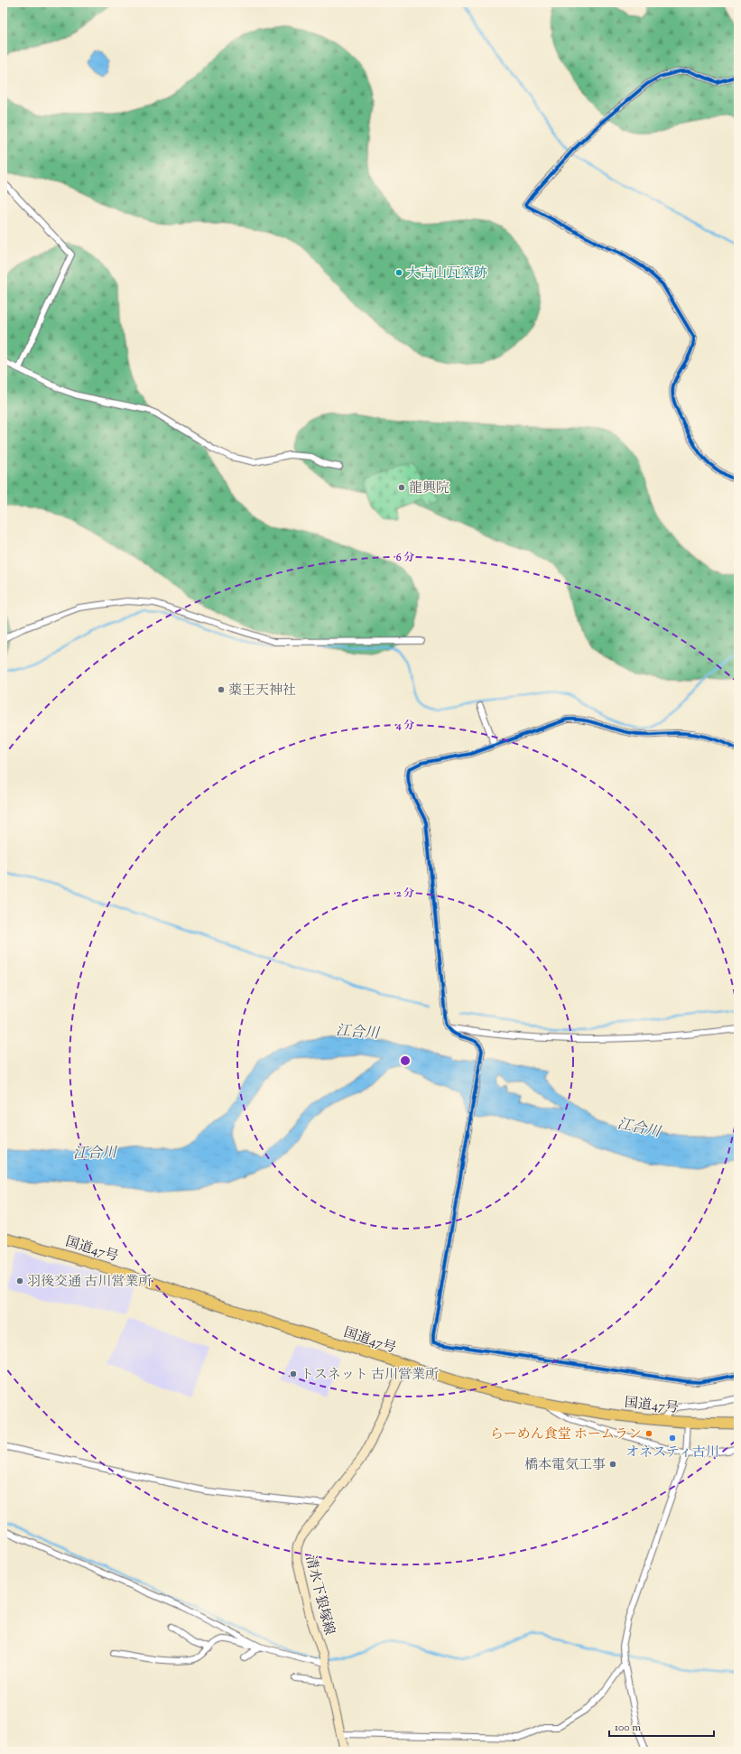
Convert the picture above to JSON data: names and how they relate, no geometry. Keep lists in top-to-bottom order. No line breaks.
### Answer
{"streets":{"highway":["国道47号"],"main road":["清水下狼塚線"]},"crossings":[["国道47号","清水下狼塚線"]],"water":["江合川"],"places":["大吉山瓦窯跡","龍興院","薬王天神社","羽後交通 古川営業所","トスネット 古川営業所","らーめん食堂 ホームラン","オネスティ古川","橋本電気工事"],"scale_bar":"100 m","rings":["6 分","4 分","2 分"]}
